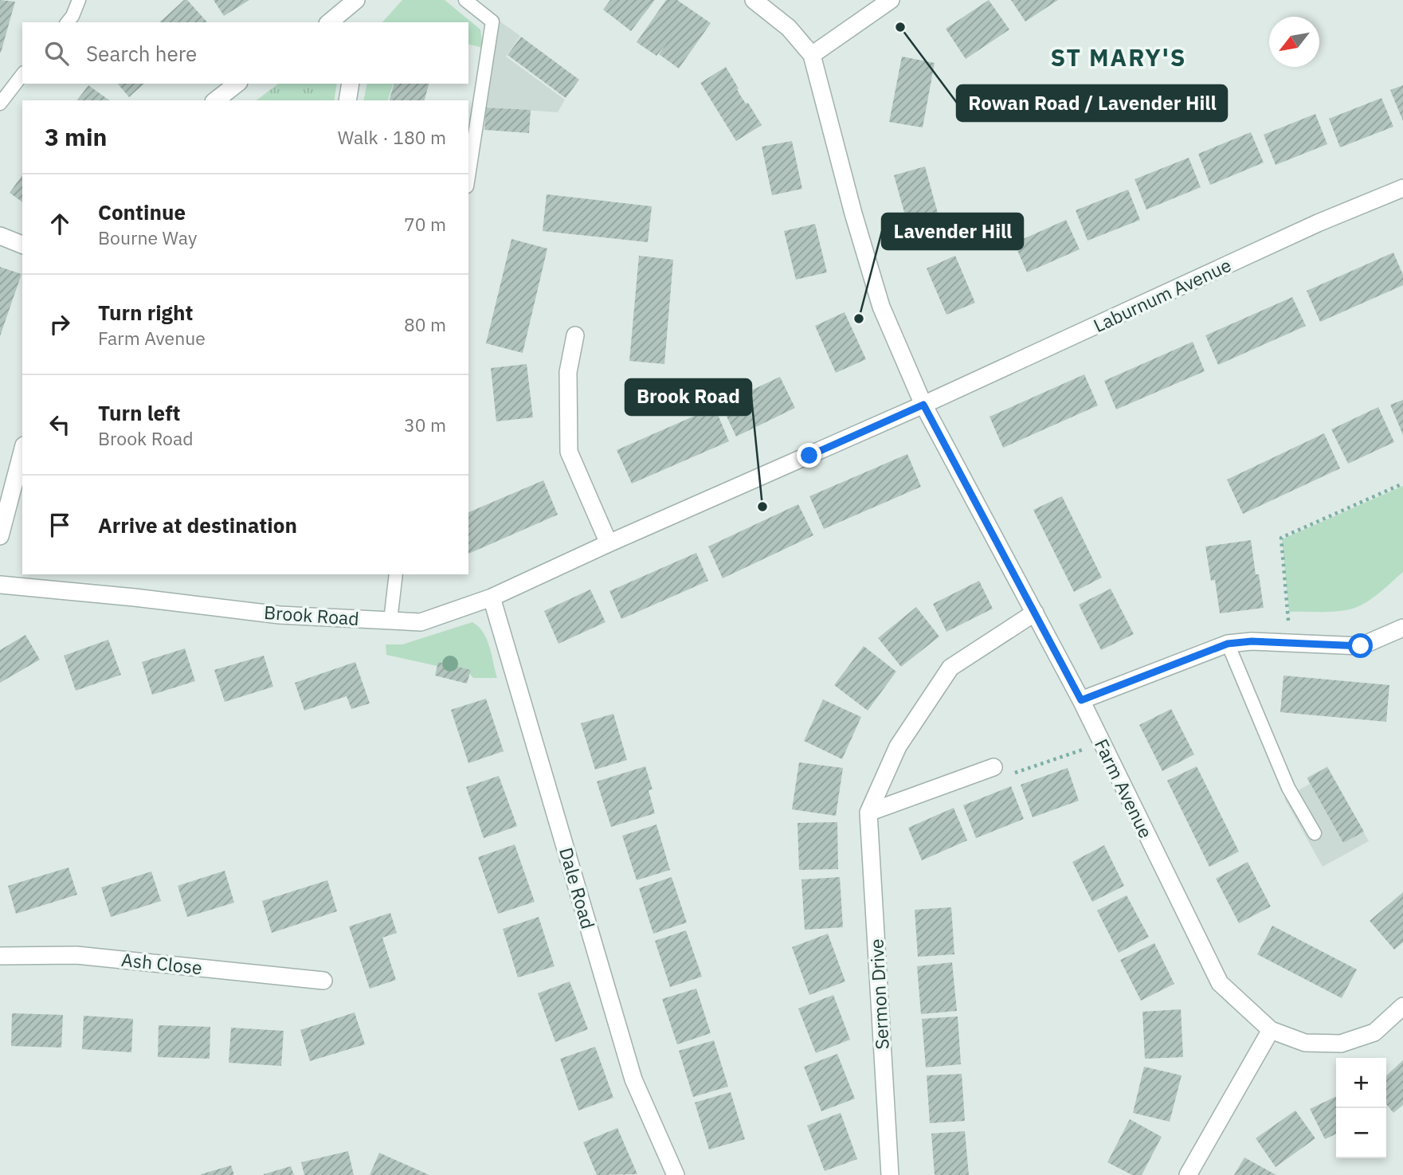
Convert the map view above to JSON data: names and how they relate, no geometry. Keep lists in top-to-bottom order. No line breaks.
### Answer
{"streets":{"street":["Laburnum Avenue","Brook Road","Farm Avenue","Dale Road","Ash Close","Sermon Drive"]},"crossings":[["Laburnum Avenue","Brook Road"],["Laburnum Avenue","Farm Avenue"],["Brook Road","Farm Avenue"],["Brook Road","Dale Road"],["Farm Avenue","Sermon Drive"]],"districts":["ST MARY'S"],"places":["Rowan Road / Lavender Hill","Lavender Hill","Brook Road"],"north":"bottom left","page":{"search":"Search here","heading":["3 min","Walk · 180 m"],"list":[["Continue","Bourne Way","70 m"],["Turn right","Farm Avenue","80 m"],["Turn left","Brook Road","30 m"],"Arrive at destination"],"map_buttons":["+","−"]}}
